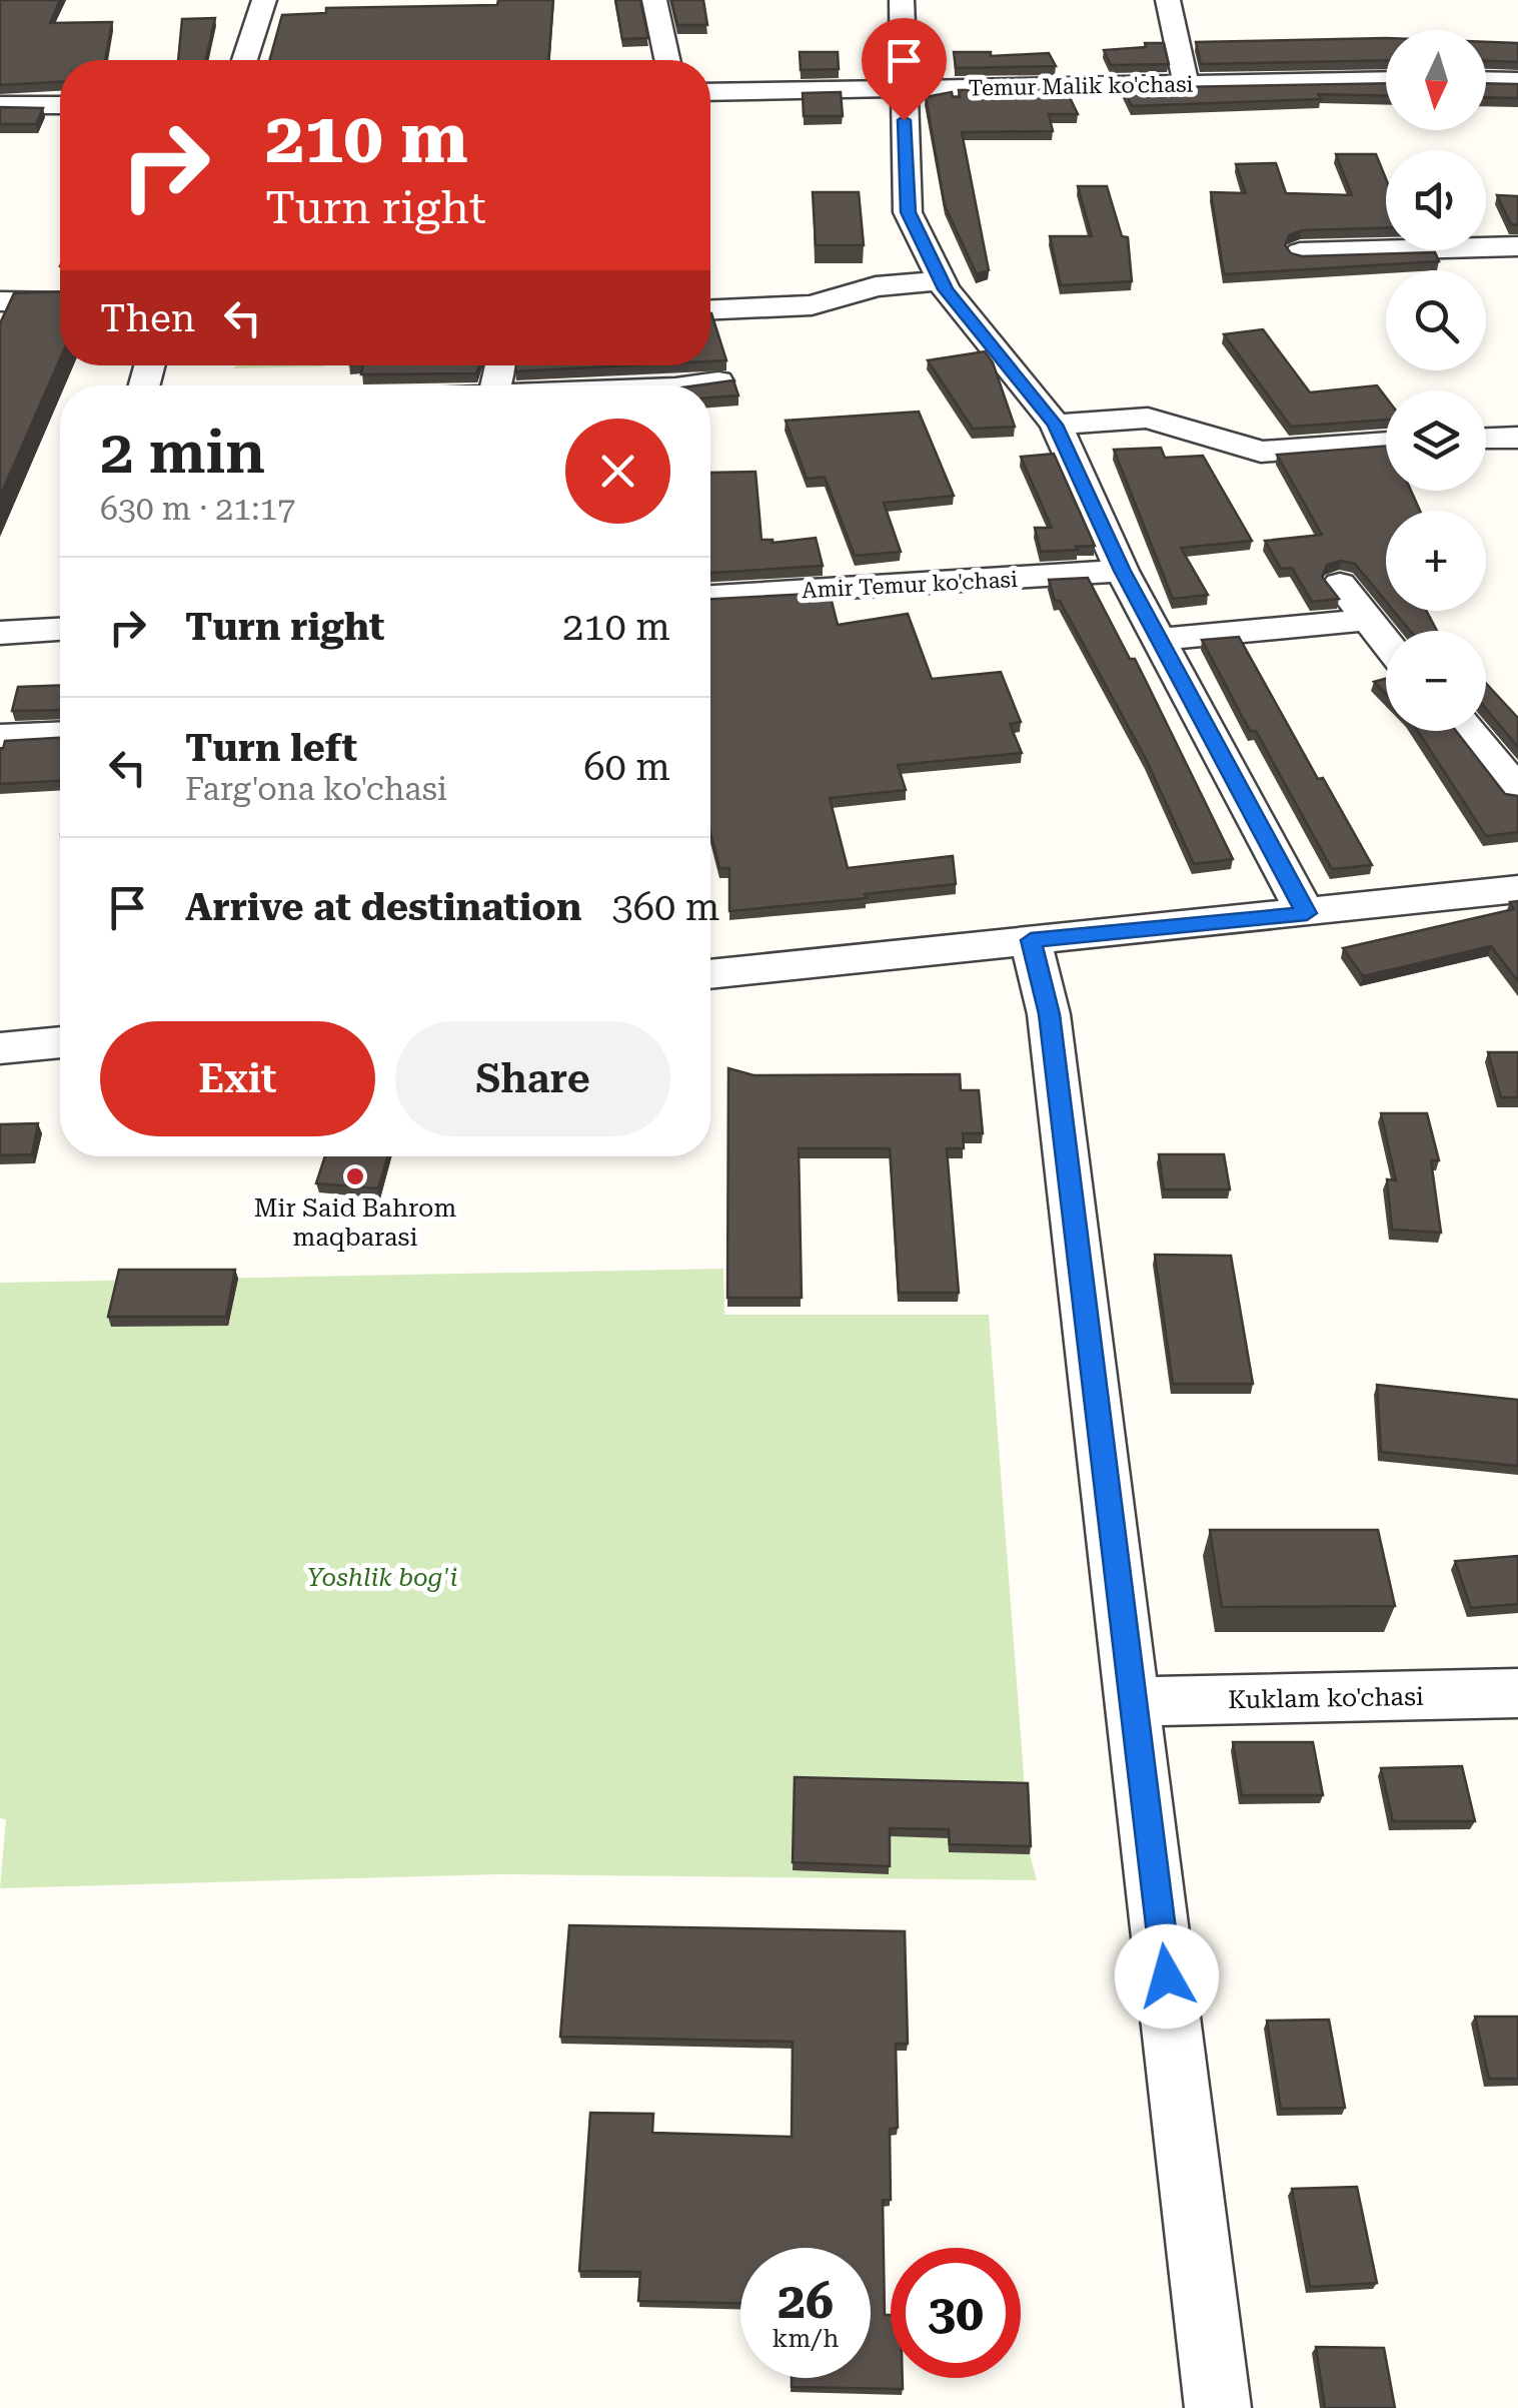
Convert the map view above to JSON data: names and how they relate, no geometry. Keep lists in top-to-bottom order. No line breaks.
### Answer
{"streets":{"street":["Temur Malik ko'chasi","Amir Temur ko'chasi","Kuklam ko'chasi"]},"parks":["Yoshlik bog'i"],"places":["Mir Said Bahrom maqbarasi"],"north":"bottom","page":{"map_buttons":["+","−"],"turn":["210 m","Turn right"],"then":"Then","heading":["2 min","630 m · 21:17"],"list":[{"name":"Turn right","value":"210 m"},{"name":"Turn left","note":"Farg'ona ko'chasi","value":"60 m"},{"name":"Arrive at destination","value":"360 m"}],"buttons":["Exit","Share"],"speed":"26 km/h","limit":"30"}}
